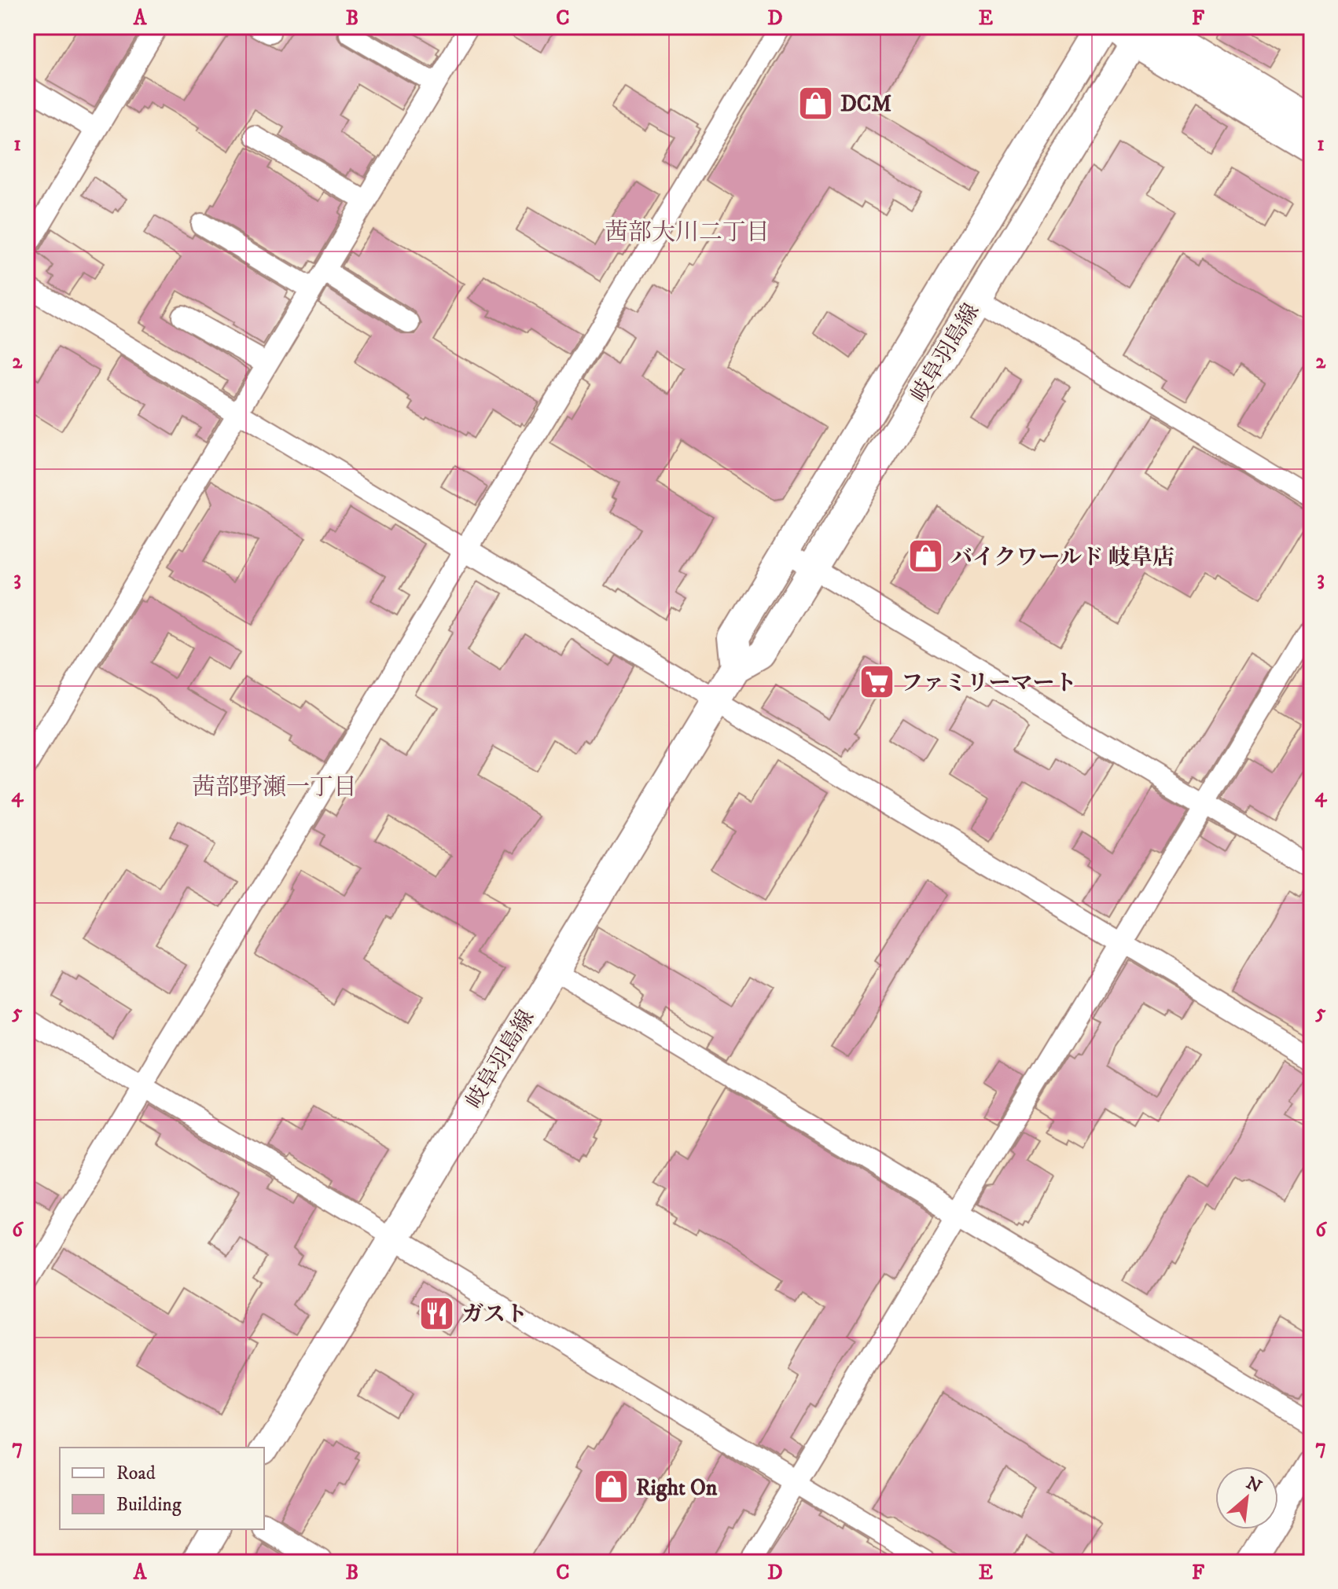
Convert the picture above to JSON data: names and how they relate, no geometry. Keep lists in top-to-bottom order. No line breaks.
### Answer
{"streets":{"main road":["岐阜羽島線"]},"districts":["茜部大川二丁目","茜部野瀬一丁目"],"places":{"shop":["DCM","バイクワールド 岐阜店","Right On"],"supermarket":["ファミリーマート"],"restaurant":["ガスト"]},"legend":["Road","Building"],"north":"top right","grid":{"columns":["A","B","C","D","E","F"],"rows":["1","2","3","4","5","6","7"]}}
